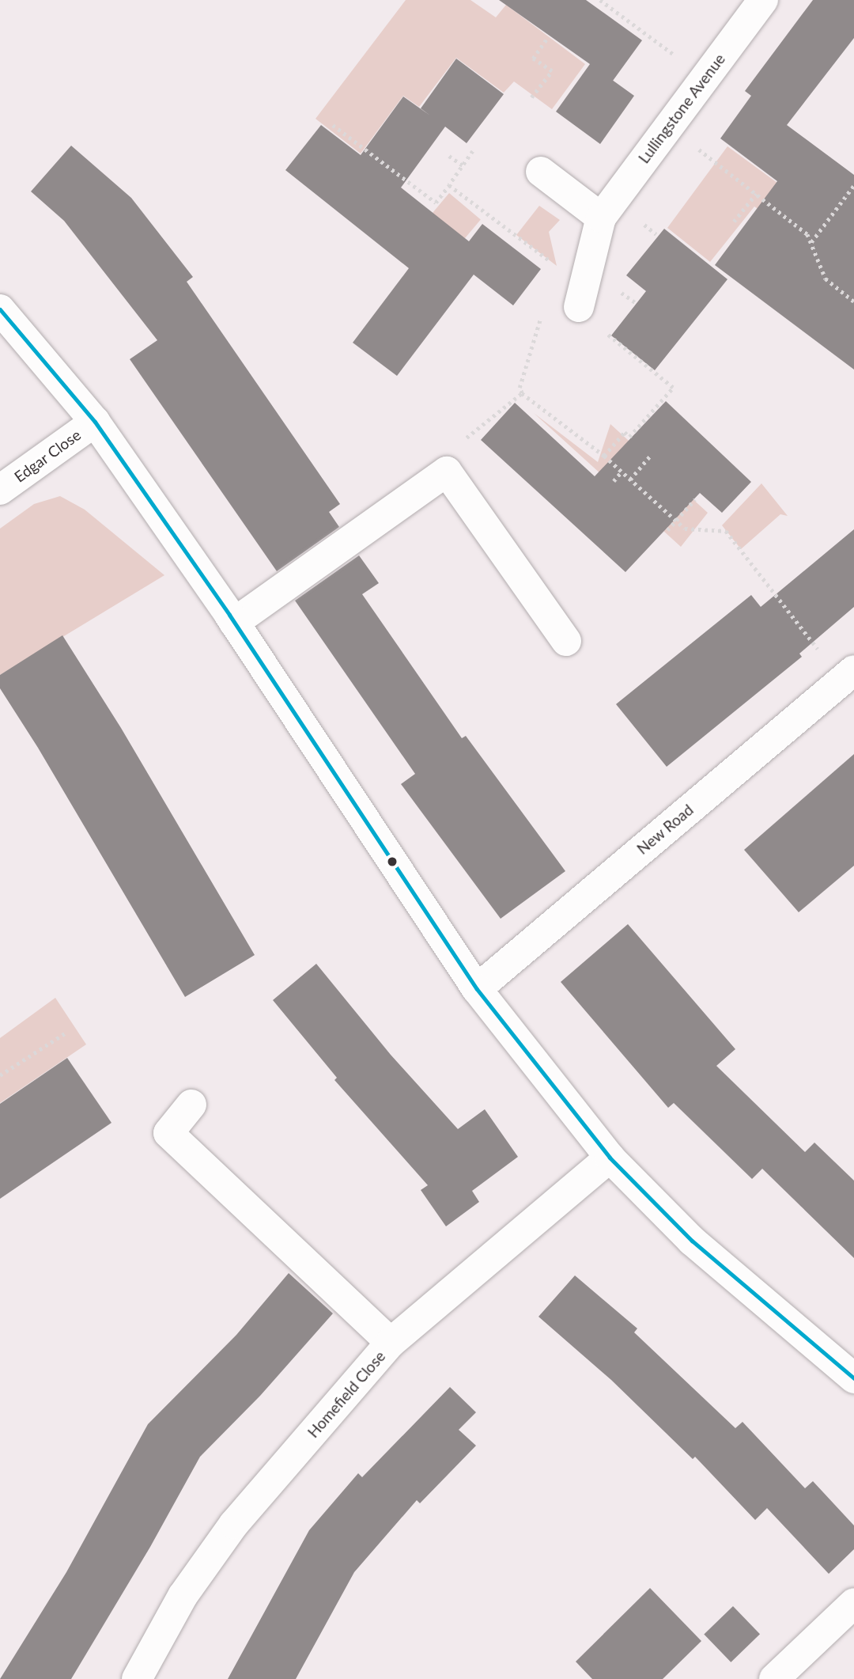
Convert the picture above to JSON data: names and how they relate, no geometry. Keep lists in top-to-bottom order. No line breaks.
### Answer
{"streets":{"street":["Lullingstone Avenue","Edgar Close","New Road","Homefield Close"]}}
